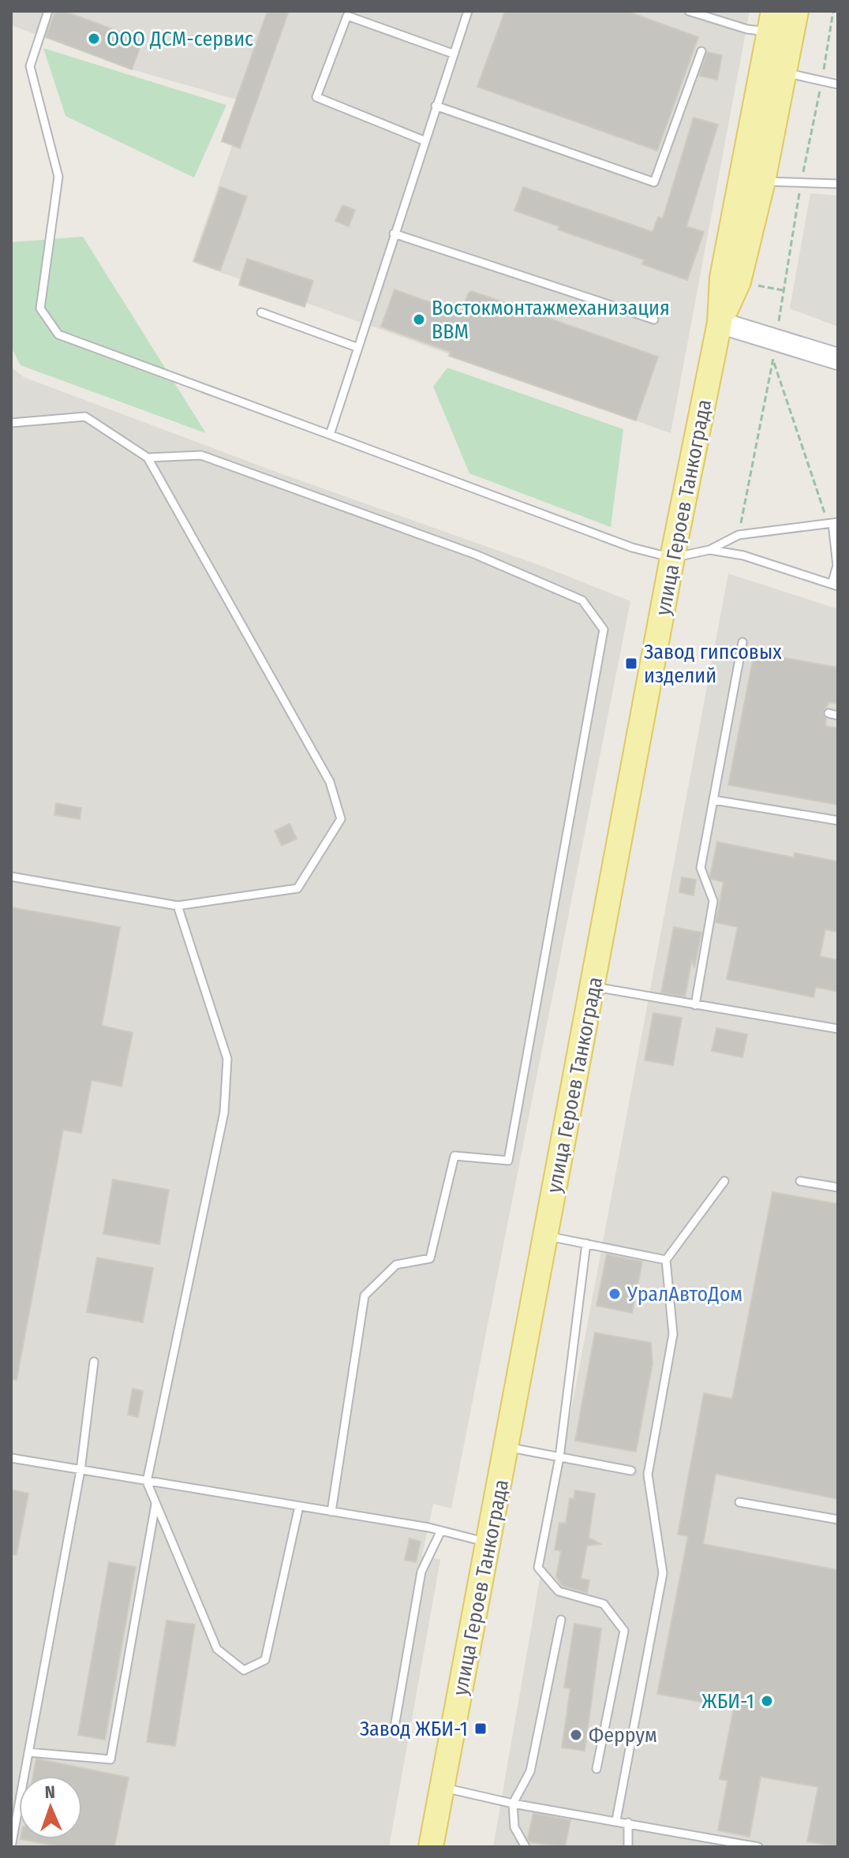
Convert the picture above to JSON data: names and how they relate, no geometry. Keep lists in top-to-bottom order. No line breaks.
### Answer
{"streets":{"main road":["улица Героев Танкограда"]},"places":{"other":["ООО ДСМ-сервис","Востокмонтажмеханизация ВВМ","УралАвтоДом","ЖБИ-1","Феррум"],"transit":["Завод гипсовых изделий","Завод ЖБИ-1"]},"north":"top"}
